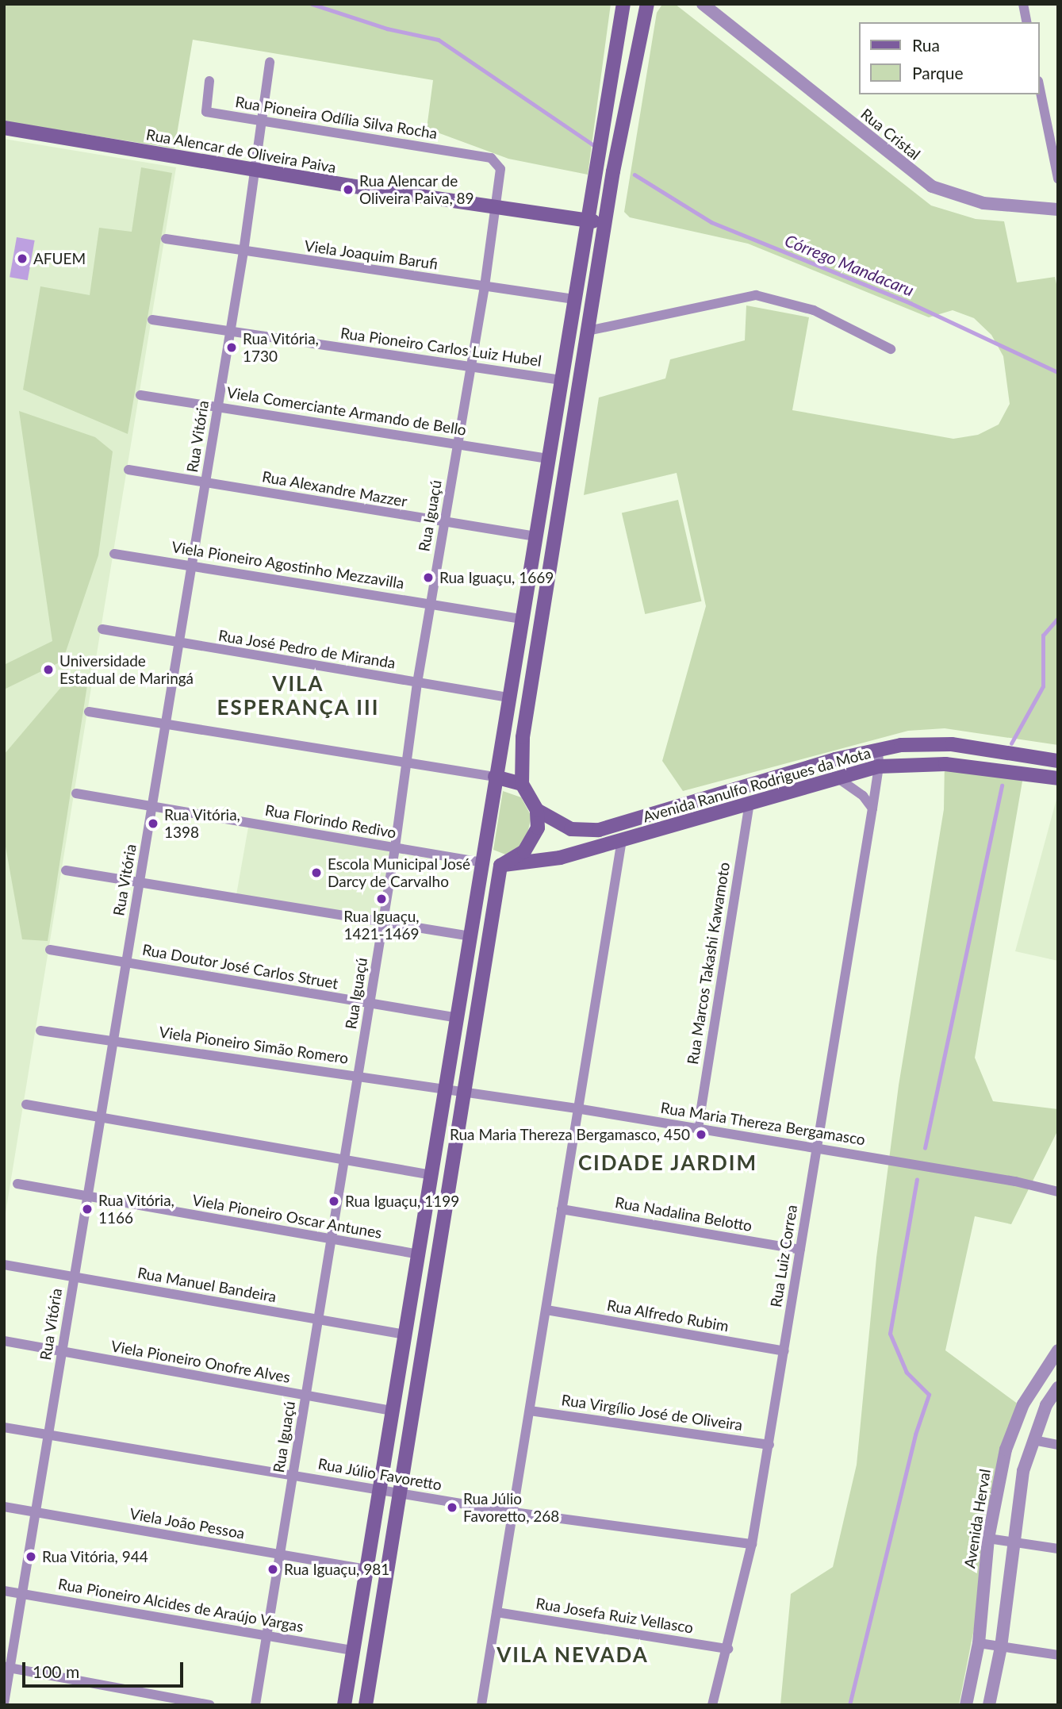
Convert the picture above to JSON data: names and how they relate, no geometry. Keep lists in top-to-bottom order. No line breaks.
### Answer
{"streets":{"main road":["Rua Alencar de Oliveira Paiva","Avenida Ranulfo Rodrigues da Mota"],"street":["Rua Pioneira Odília Silva Rocha","Rua Cristal","Viela Joaquim Barufi","Rua Pioneiro Carlos Luiz Hubel","Viela Comerciante Armando de Bello","Rua Vitória","Rua Alexandre Mazzer","Rua Iguaçú","Viela Pioneiro Agostinho Mezzavilla","Rua José Pedro de Miranda","Rua Florindo Redivo","Rua Marcos Takashi Kawamoto","Rua Doutor José Carlos Struet","Viela Pioneiro Simão Romero","Rua Maria Thereza Bergamasco","Rua Nadalina Belotto","Viela Pioneiro Oscar Antunes","Rua Luiz Correa","Rua Manuel Bandeira","Rua Alfredo Rubim","Viela Pioneiro Onofre Alves","Rua Virgílio José de Oliveira","Rua Júlio Favoretto","Avenida Herval","Viela João Pessoa","Rua Pioneiro Alcides de Araújo Vargas","Rua Josefa Ruiz Vellasco"]},"crossings":[["Rua Pioneira Odília Silva Rocha","Rua Vitória"],["Rua Pioneira Odília Silva Rocha","Rua Iguaçú"],["Rua Alencar de Oliveira Paiva","Rua Vitória"],["Rua Alencar de Oliveira Paiva","Rua Iguaçú"],["Viela Joaquim Barufi","Rua Vitória"],["Viela Joaquim Barufi","Rua Iguaçú"],["Rua Pioneiro Carlos Luiz Hubel","Rua Vitória"],["Rua Pioneiro Carlos Luiz Hubel","Rua Iguaçú"],["Viela Comerciante Armando de Bello","Rua Vitória"],["Viela Comerciante Armando de Bello","Rua Iguaçú"],["Rua Vitória","Rua Alexandre Mazzer"],["Rua Vitória","Viela Pioneiro Agostinho Mezzavilla"],["Rua Vitória","Rua José Pedro de Miranda"],["Rua Vitória","Rua Florindo Redivo"],["Rua Vitória","Rua Doutor José Carlos Struet"],["Rua Vitória","Viela Pioneiro Simão Romero"],["Rua Vitória","Viela Pioneiro Oscar Antunes"],["Rua Vitória","Rua Manuel Bandeira"],["Rua Vitória","Viela Pioneiro Onofre Alves"],["Rua Vitória","Rua Júlio Favoretto"],["Rua Vitória","Viela João Pessoa"],["Rua Vitória","Rua Pioneiro Alcides de Araújo Vargas"],["Rua Alexandre Mazzer","Rua Iguaçú"],["Rua Iguaçú","Viela Pioneiro Agostinho Mezzavilla"],["Rua Iguaçú","Rua José Pedro de Miranda"],["Rua Iguaçú","Rua Florindo Redivo"],["Rua Iguaçú","Rua Doutor José Carlos Struet"],["Rua Iguaçú","Viela Pioneiro Simão Romero"],["Rua Iguaçú","Viela Pioneiro Oscar Antunes"],["Rua Iguaçú","Rua Manuel Bandeira"],["Rua Iguaçú","Viela Pioneiro Onofre Alves"],["Rua Iguaçú","Rua Júlio Favoretto"],["Rua Iguaçú","Viela João Pessoa"],["Rua Iguaçú","Rua Pioneiro Alcides de Araújo Vargas"],["Avenida Ranulfo Rodrigues da Mota","Rua Florindo Redivo"],["Avenida Ranulfo Rodrigues da Mota","Rua Marcos Takashi Kawamoto"],["Avenida Ranulfo Rodrigues da Mota","Rua Luiz Correa"],["Rua Marcos Takashi Kawamoto","Rua Maria Thereza Bergamasco"],["Viela Pioneiro Simão Romero","Rua Maria Thereza Bergamasco"],["Rua Maria Thereza Bergamasco","Rua Luiz Correa"],["Rua Nadalina Belotto","Rua Luiz Correa"],["Rua Luiz Correa","Rua Alfredo Rubim"],["Rua Luiz Correa","Rua Virgílio José de Oliveira"],["Rua Luiz Correa","Rua Júlio Favoretto"],["Rua Luiz Correa","Rua Josefa Ruiz Vellasco"]],"districts":["VILA ESPERANÇA III","CIDADE JARDIM","VILA NEVADA"],"water":["Córrego Mandacaru"],"places":["Rua Alencar de Oliveira Paiva, 89","AFUEM","Rua Vitória, 1730","Rua Iguaçu, 1669","Universidade Estadual de Maringá","Rua Vitória, 1398","Escola Municipal José Darcy de Carvalho","Rua Iguaçu, 1421-1469","Rua Maria Thereza Bergamasco, 450","Rua Iguaçu, 1199","Rua Vitória, 1166","Rua Júlio Favoretto, 268","Rua Vitória, 944","Rua Iguaçu, 981"],"legend":["Rua","Parque"],"scale_bar":"100 m"}
